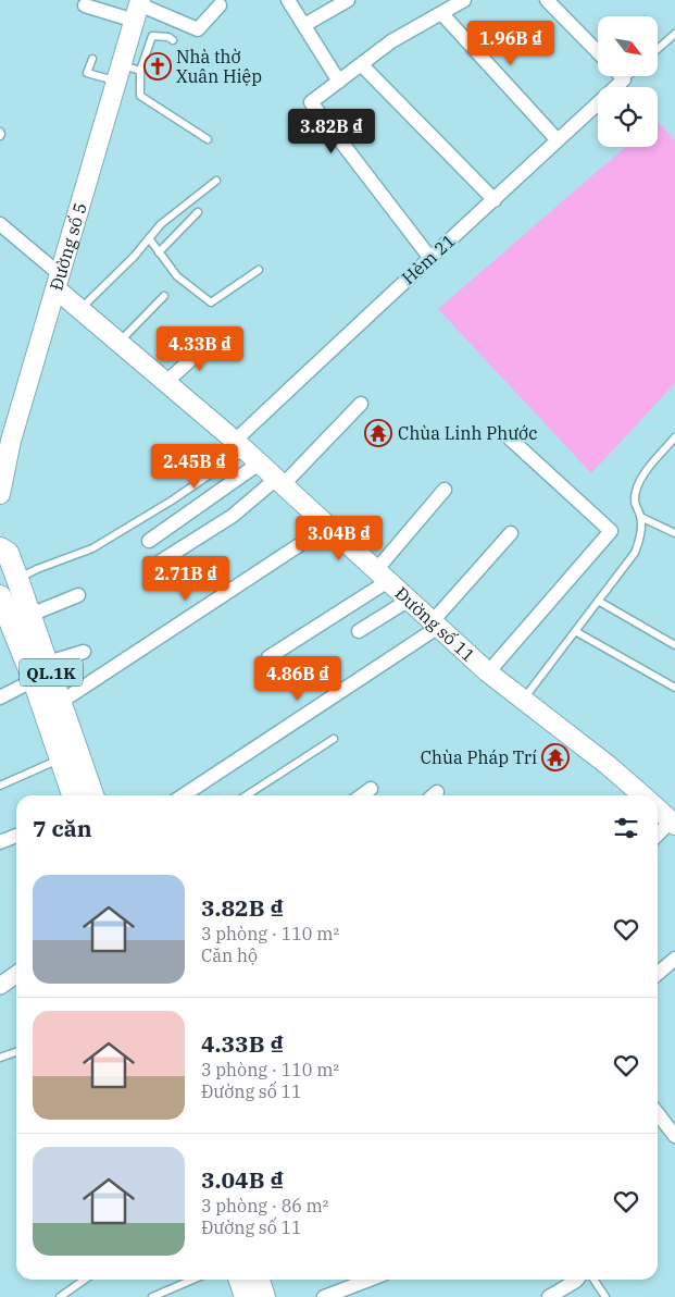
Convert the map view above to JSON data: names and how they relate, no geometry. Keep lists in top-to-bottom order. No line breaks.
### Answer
{"streets":{"main road":["Đường số 5","Đường số 11","QL.1K"],"street":["Hẻm 21"]},"crossings":[["Đường số 5","Đường số 11"],["Hẻm 21","Đường số 11"]],"places":{"church":["Nhà thờ Xuân Hiệp"],"temple":["Chùa Linh Phước","Chùa Pháp Trí"]},"north":"bottom right","page":{"price":["1.96B ₫","3.82B ₫","4.33B ₫","2.45B ₫","3.04B ₫","2.71B ₫","4.86B ₫"],"heading":"7 căn","list":[{"name":"3.82B ₫","note":"3 phòng · 110 m² · Căn hộ"},{"name":"4.33B ₫","note":"3 phòng · 110 m² · Đường số 11"},{"name":"3.04B ₫","note":"3 phòng · 86 m² · Đường số 11"}]}}
